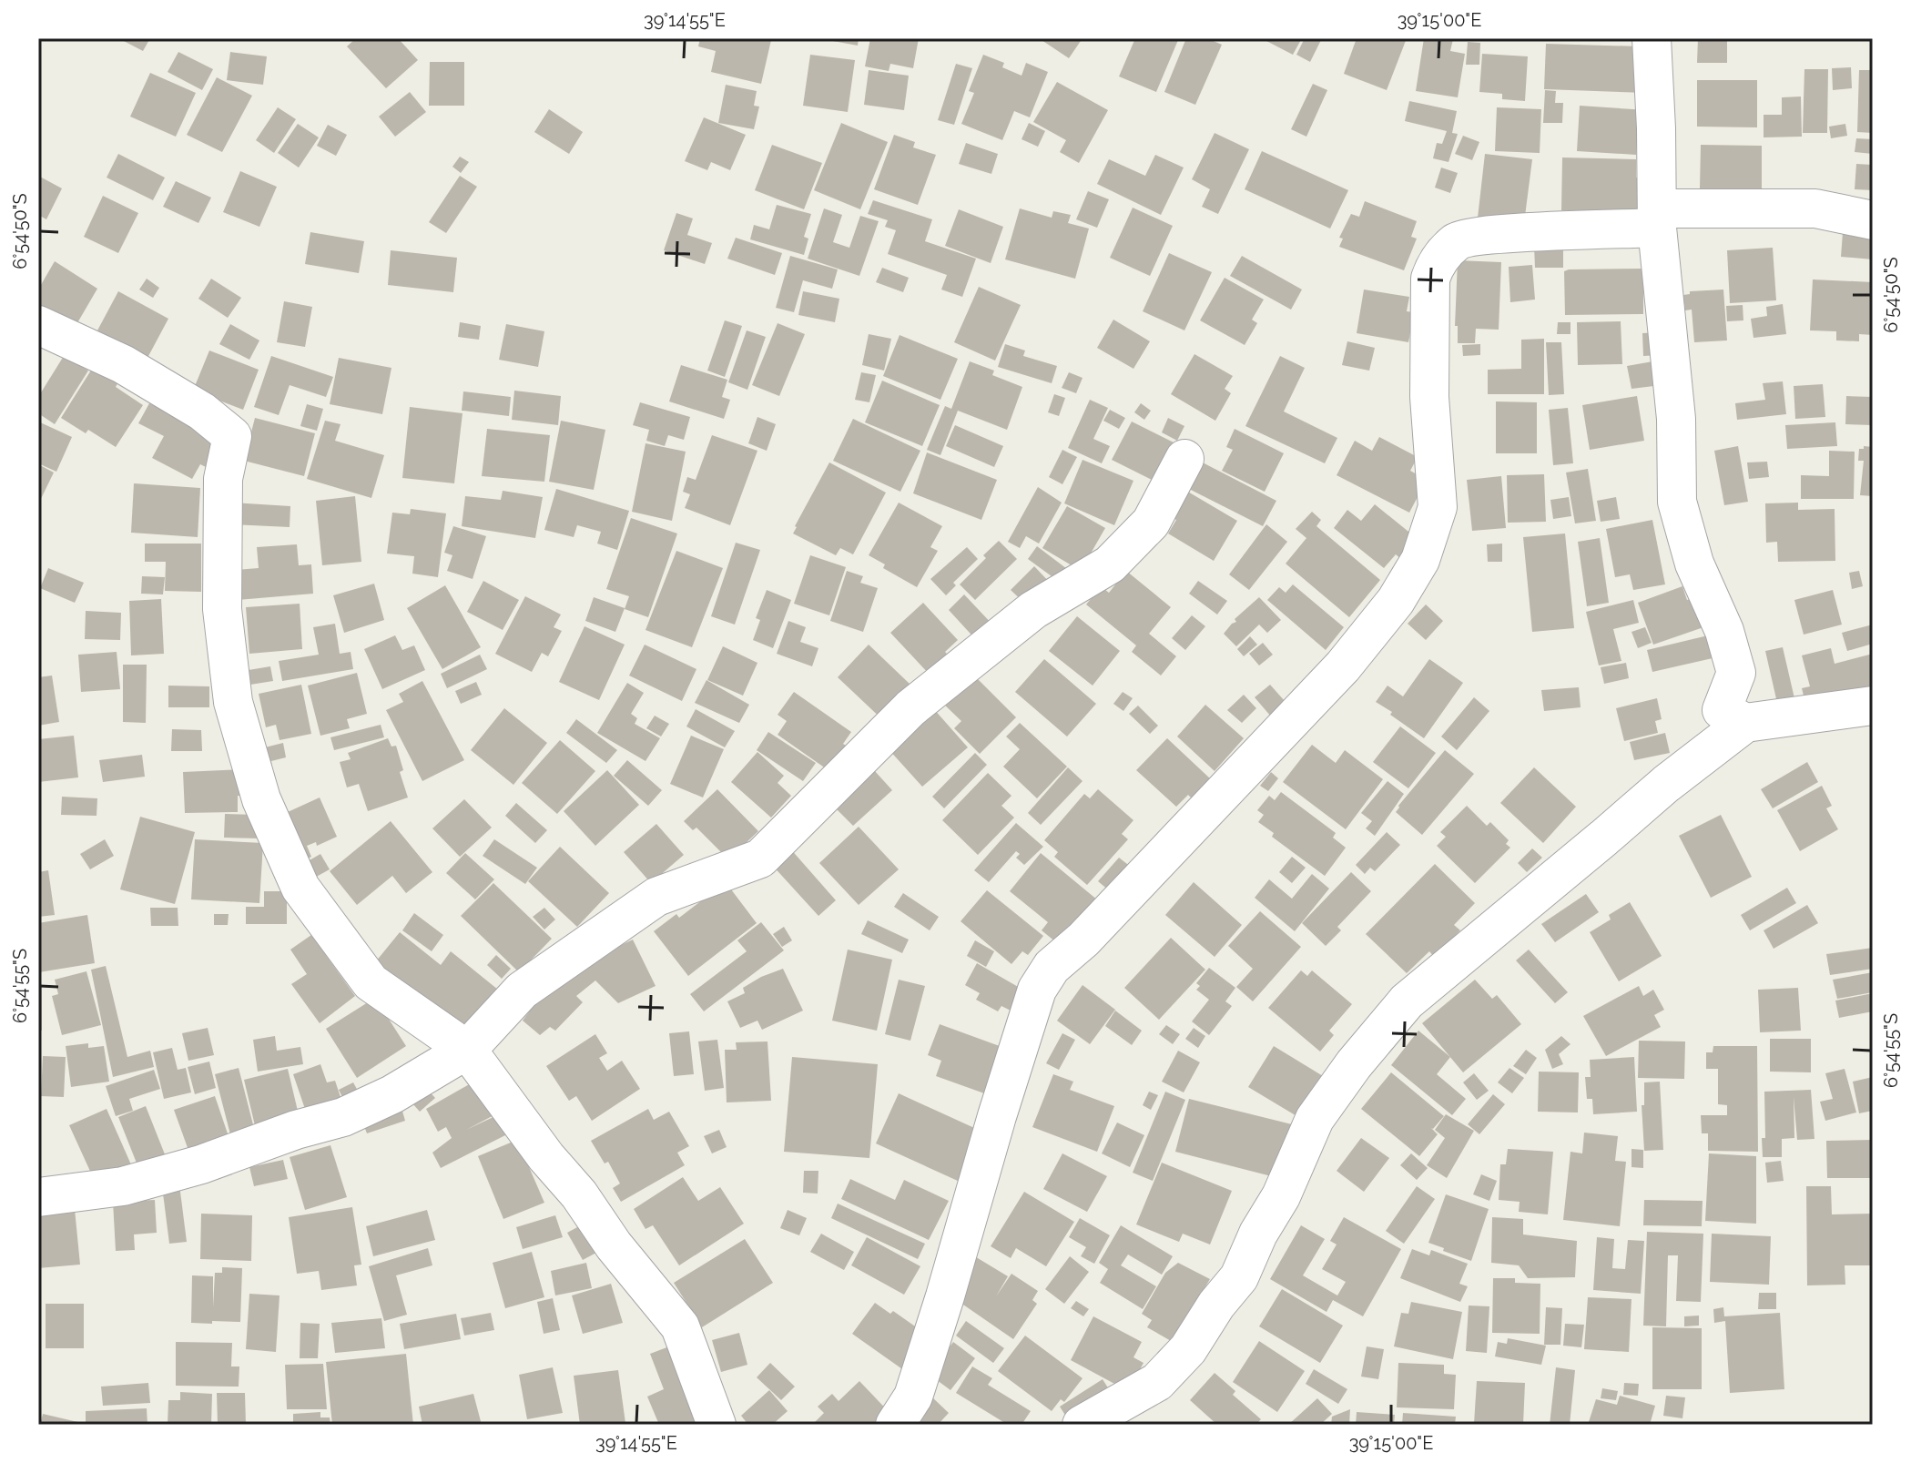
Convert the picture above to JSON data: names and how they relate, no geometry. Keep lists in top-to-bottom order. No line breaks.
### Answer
{"coordinates":["39°14'55\"E","39°15'00\"E","6°54'50\"S","6°54'55\"S"]}
